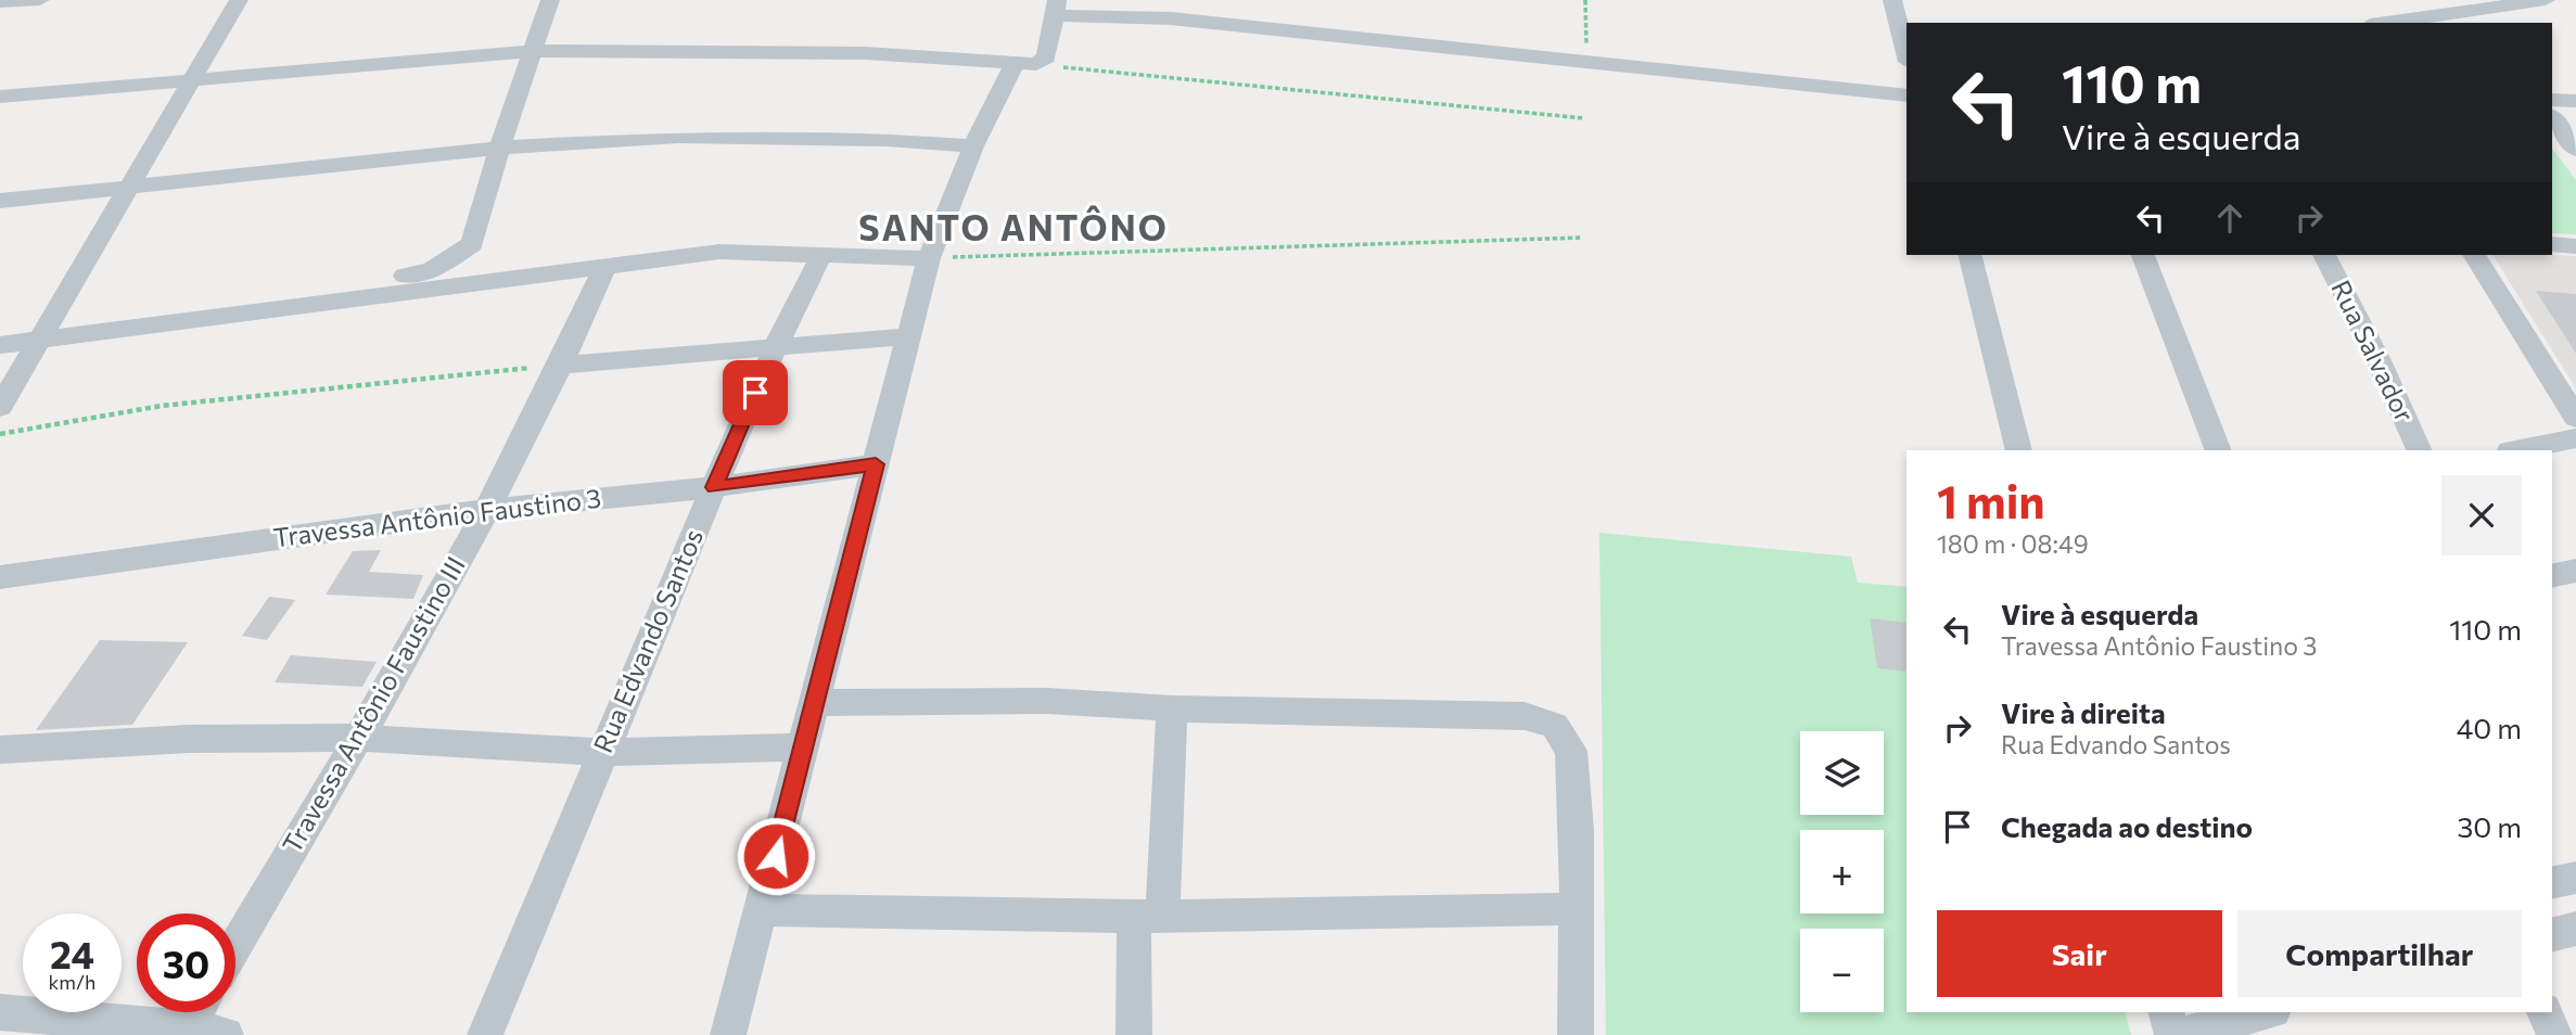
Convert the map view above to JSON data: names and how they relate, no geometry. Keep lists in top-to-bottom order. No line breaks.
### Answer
{"streets":{"street":["Rua Salvador","Travessa Antônio Faustino 3","Rua Edvando Santos","Travessa Antônio Faustino III"]},"crossings":[["Travessa Antônio Faustino 3","Rua Edvando Santos"],["Travessa Antônio Faustino 3","Travessa Antônio Faustino III"]],"districts":["SANTO ANTÔNO"],"page":{"turn":["110 m","Vire à esquerda"],"heading":["1 min","180 m · 08:49"],"list":[{"name":"Vire à esquerda","note":"Travessa Antônio Faustino 3","value":"110 m"},{"name":"Vire à direita","note":"Rua Edvando Santos","value":"40 m"},{"name":"Chegada ao destino","value":"30 m"}],"map_buttons":["+","−"],"buttons":["Sair","Compartilhar"],"speed":"24 km/h","limit":"30"}}
